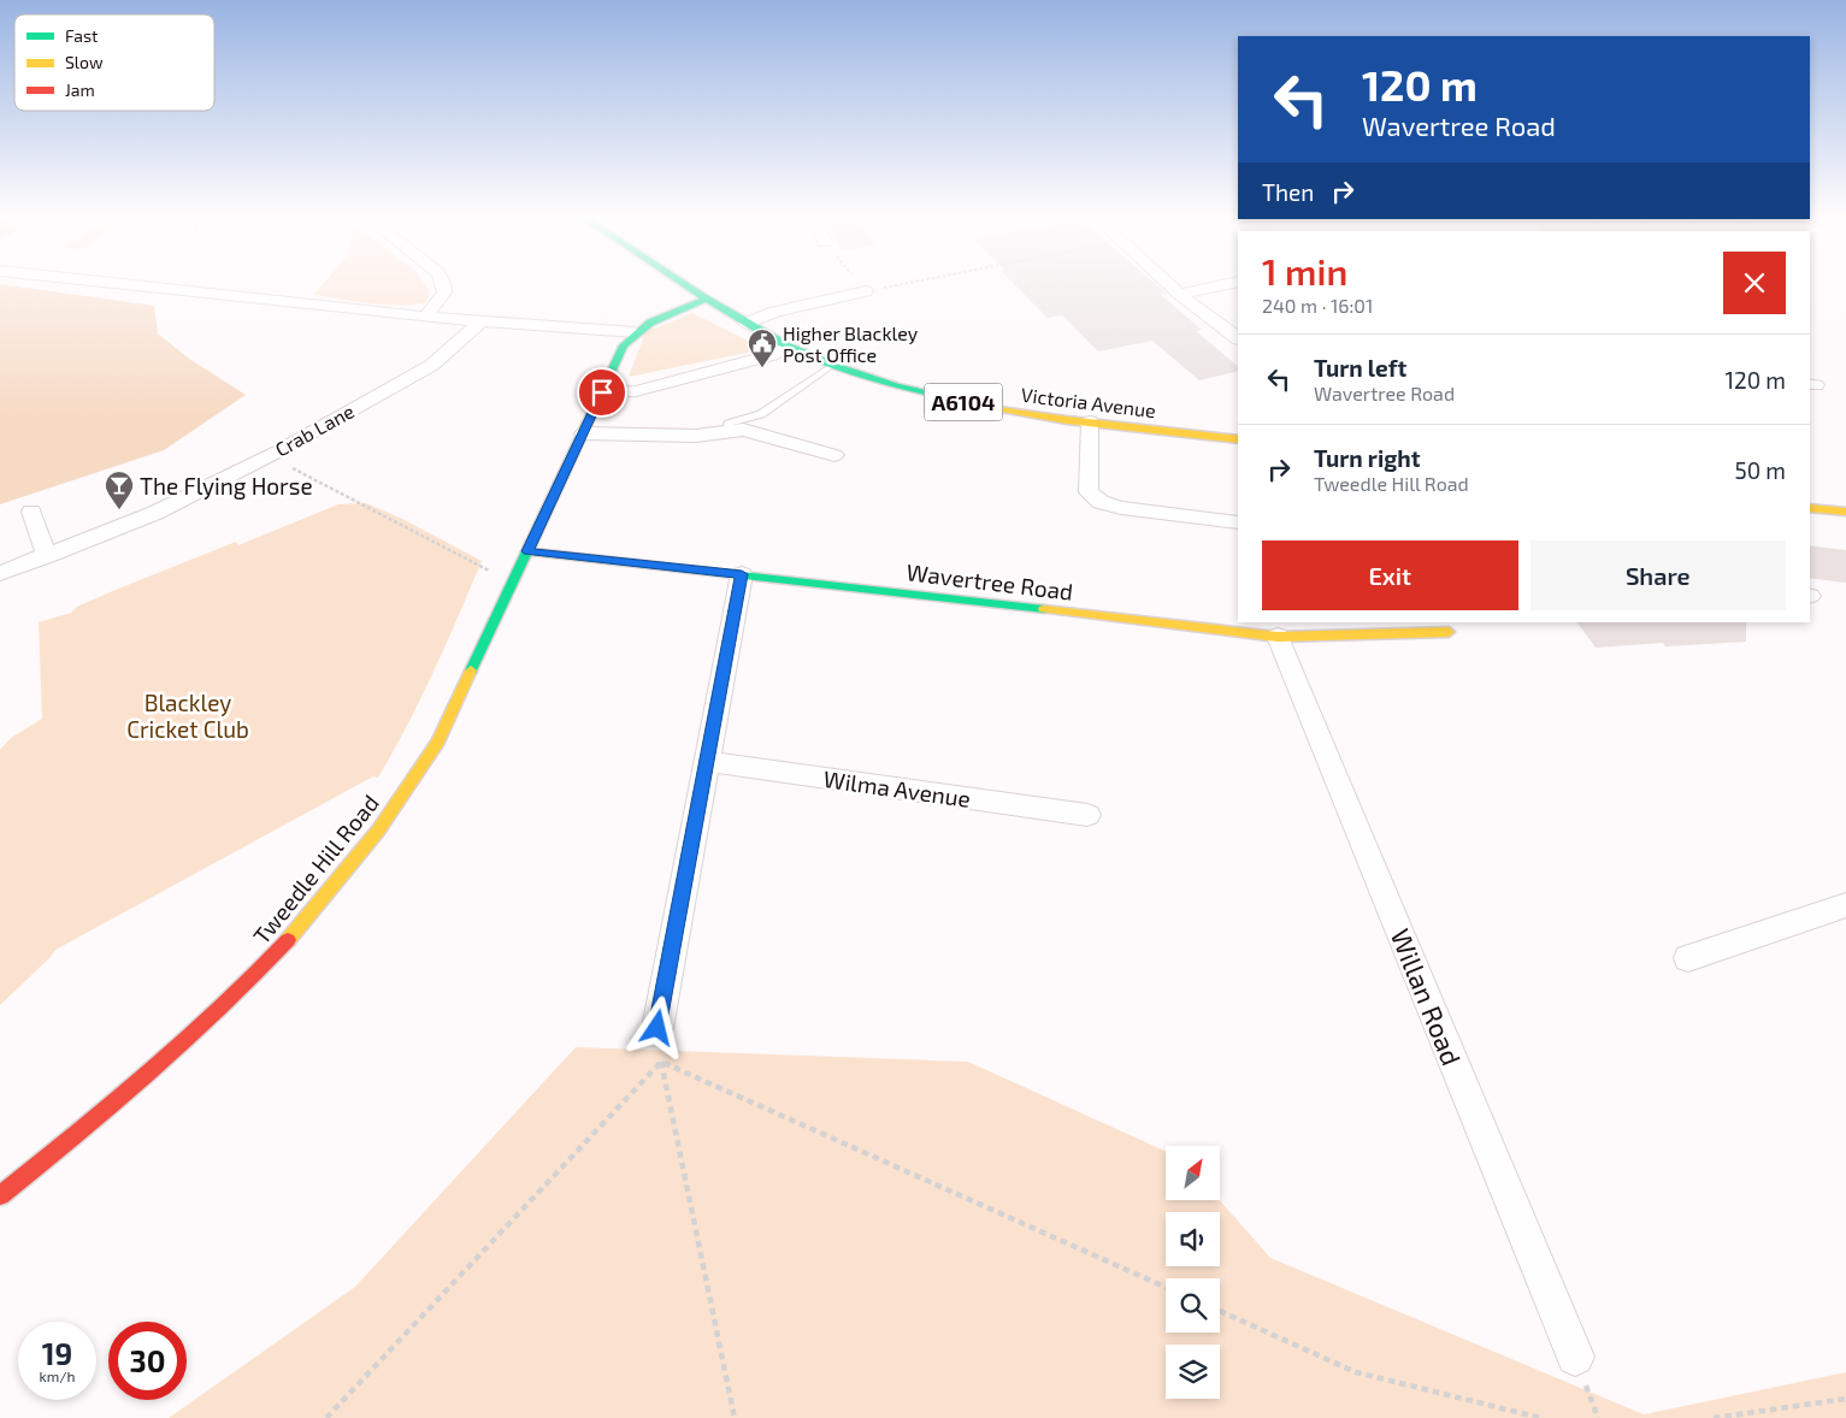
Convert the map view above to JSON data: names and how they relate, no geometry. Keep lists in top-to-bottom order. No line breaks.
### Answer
{"streets":{"street":["A6104","Victoria Avenue","Crab Lane","Wavertree Road","Wilma Avenue","Tweedle Hill Road","Willan Road"]},"crossings":[["Victoria Avenue","Tweedle Hill Road"],["Wavertree Road","Tweedle Hill Road"],["Wavertree Road","Willan Road"]],"parks":["Blackley Cricket Club"],"places":{"public building":["Higher Blackley Post Office"],"bar":["The Flying Horse"]},"legend":["Fast","Slow","Jam"],"north":"top right","page":{"turn":["120 m","Wavertree Road"],"then":"Then","heading":["1 min","240 m · 16:01"],"list":[{"name":"Turn left","note":"Wavertree Road","value":"120 m"},{"name":"Turn right","note":"Tweedle Hill Road","value":"50 m"}],"buttons":["Exit","Share"],"speed":"19 km/h","limit":"30"}}
